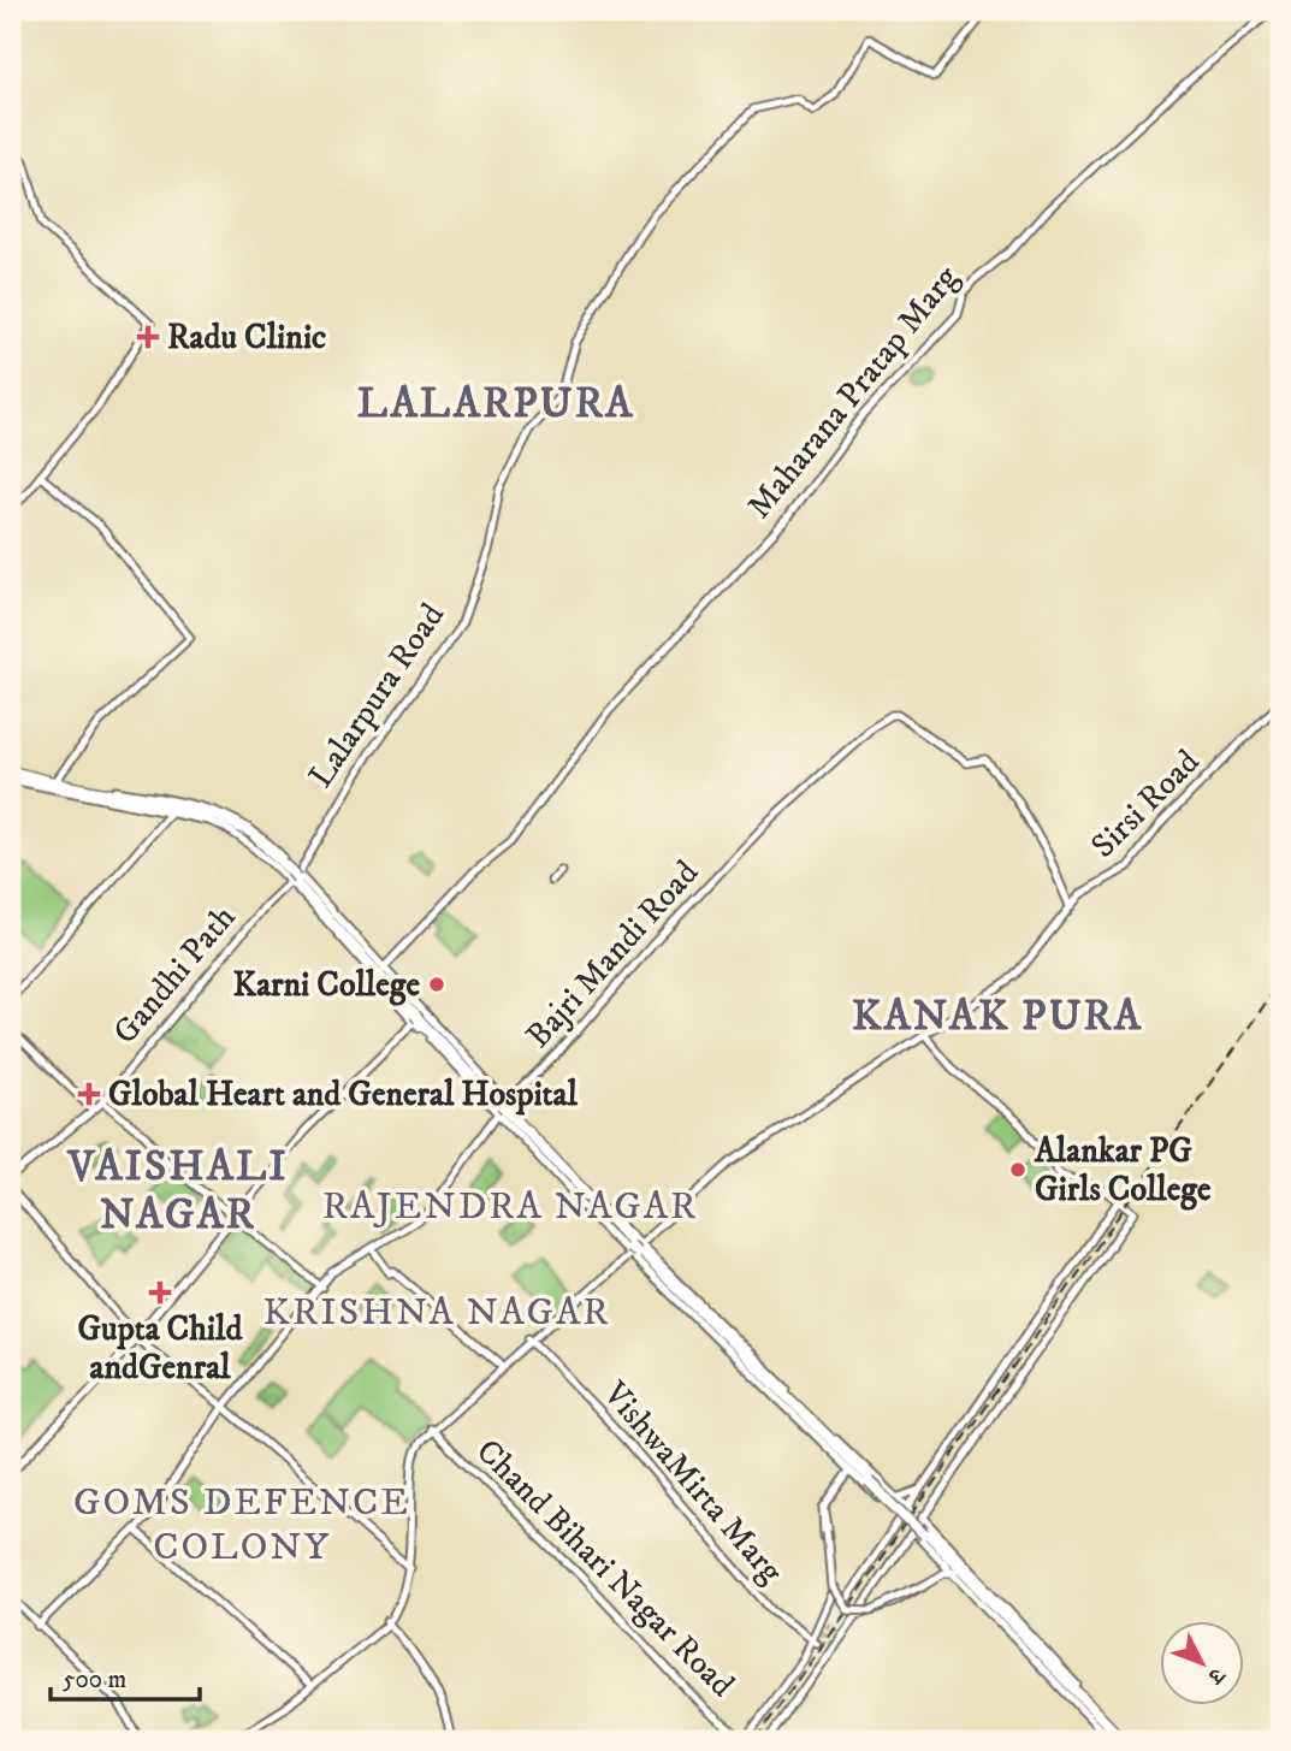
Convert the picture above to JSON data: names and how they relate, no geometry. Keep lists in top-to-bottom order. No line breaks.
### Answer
{"streets":{"street":["Maharana Pratap Marg","Lalarpura Road","Sirsi Road","Bajri Mandi Road","Gandhi Path","VishwaMirta Marg","Chand Bihari Nagar Road"]},"crossings":[["Lalarpura Road","Gandhi Path"],["Sirsi Road","VishwaMirta Marg"],["Sirsi Road","Chand Bihari Nagar Road"]],"districts":["LALARPURA","KANAK PURA","VAISHALI NAGAR","RAJENDRA NAGAR","KRISHNA NAGAR","GOMS DEFENCE COLONY"],"places":{"health":["Radu Clinic","Global Heart and General Hospital","Gupta Child andGenral"],"other":["Karni College","Alankar PG Girls College"]},"scale_bar":"500 m","north":"bottom right"}
